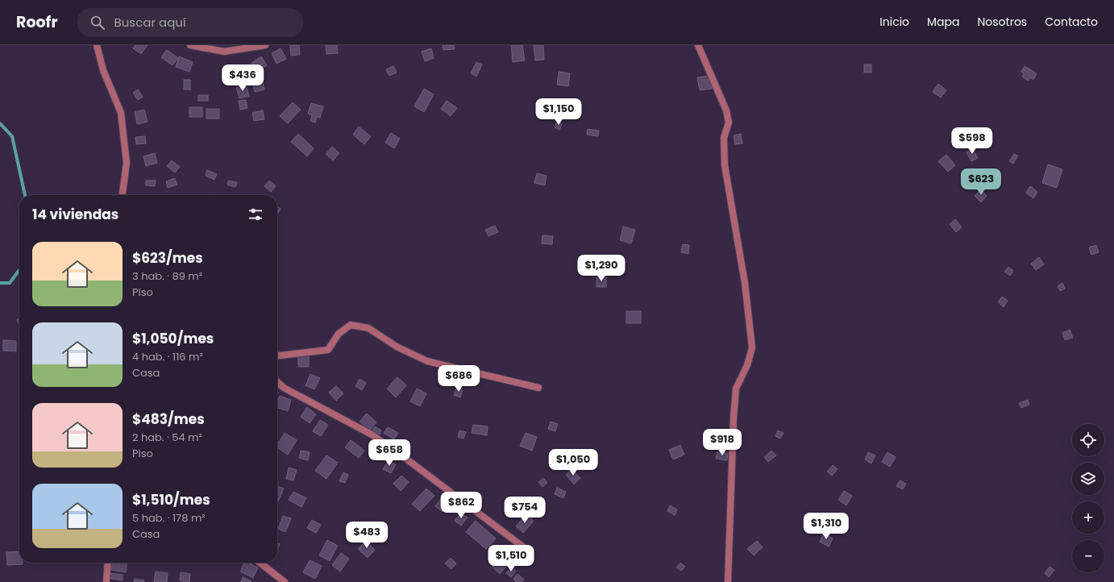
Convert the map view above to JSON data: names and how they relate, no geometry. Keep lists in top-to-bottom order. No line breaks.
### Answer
{"page":{"header":"Roofr","search":"Buscar aquí","nav":["Inicio","Mapa","Nosotros","Contacto"],"price":["$436","$1,150","$598","$623","$1,290","$686","$918","$658","$1,050","$862","$754","$1,310","$483","$1,510"],"heading":"14 viviendas","list":[{"name":"$623/mes","note":"3 hab. · 89 m² · Piso"},{"name":"$1,050/mes","note":"4 hab. · 116 m² · Casa"},{"name":"$483/mes","note":"2 hab. · 54 m² · Piso"},{"name":"$1,510/mes","note":"5 hab. · 178 m² · Casa"}],"map_buttons":["+","−"]}}
